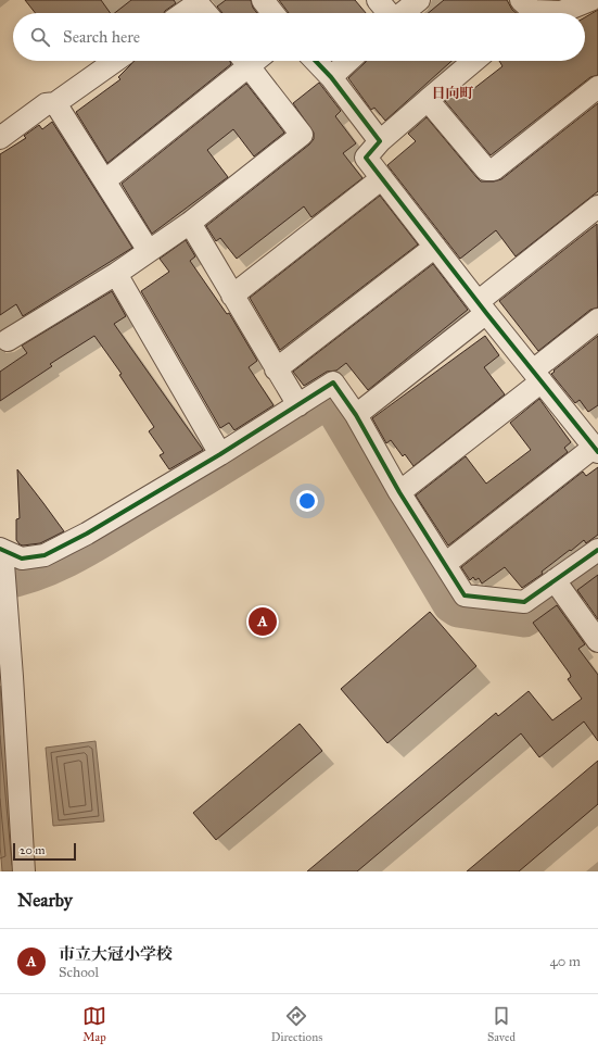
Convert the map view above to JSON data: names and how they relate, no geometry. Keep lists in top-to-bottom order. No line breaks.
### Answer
{"districts":["日向町"],"scale_bar":"20 m","page":{"search":"Search here","pins":"A","scale":"20 m","heading":"Nearby","list":[{"mark":"A","name":"市立大冠小学校","note":"School","value":"40 m"}],"nav":["Map","Directions","Saved"]}}
